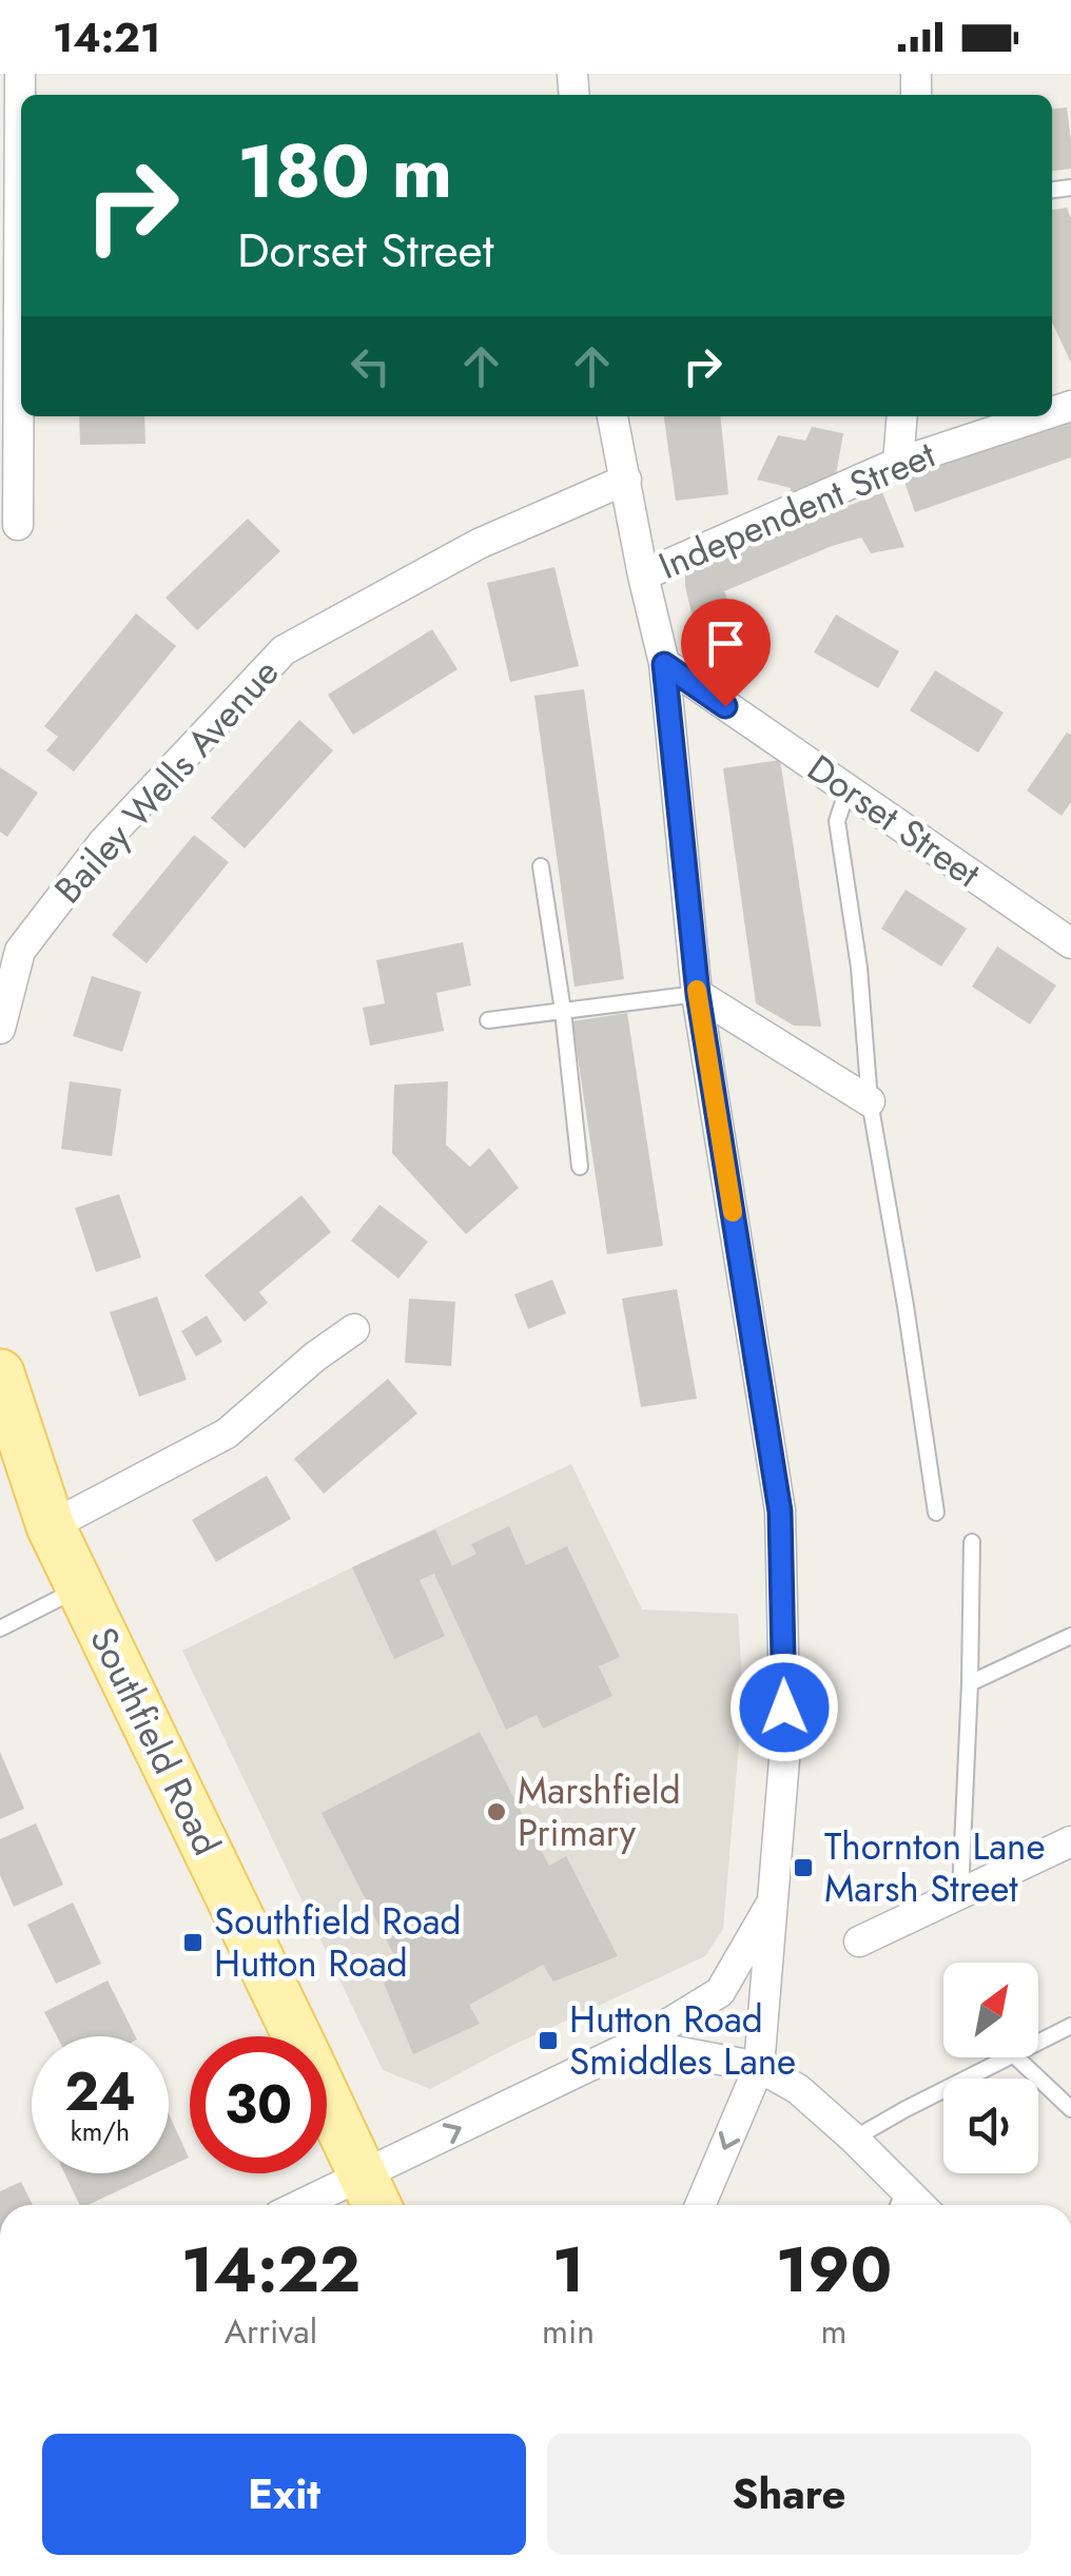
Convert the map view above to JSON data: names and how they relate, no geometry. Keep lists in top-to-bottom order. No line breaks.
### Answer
{"streets":{"main road":["Southfield Road"],"street":["Independent Street","Bailey Wells Avenue","Dorset Street"]},"places":{"other":["Marshfield Primary"],"transit":["Thornton Lane Marsh Street","Southfield Road Hutton Road","Hutton Road Smiddles Lane"]},"north":"top right","page":{"status":"14:21","turn":["180 m","Dorset Street"],"speed":"24 km/h","limit":"30","eta":["14:22","Arrival","1","min","190","m"],"buttons":["Exit","Share"]}}
